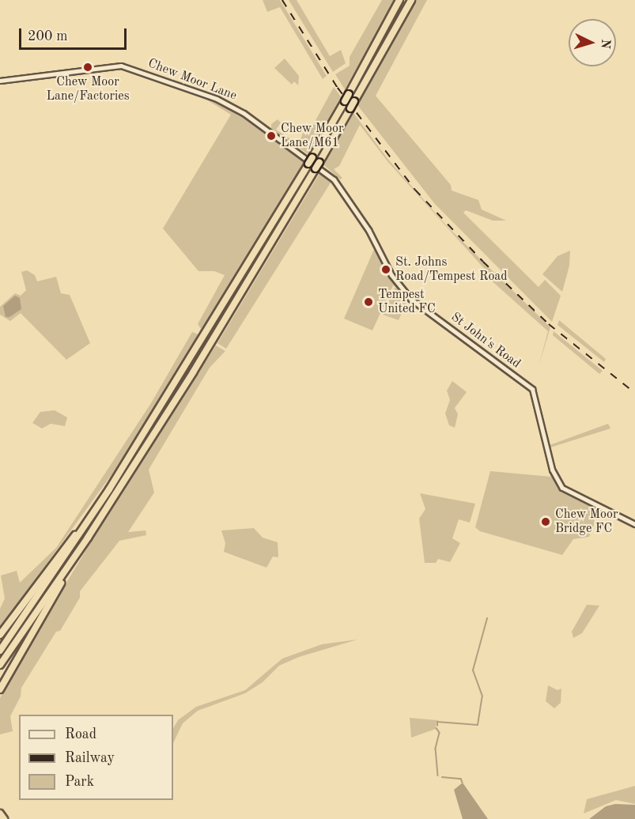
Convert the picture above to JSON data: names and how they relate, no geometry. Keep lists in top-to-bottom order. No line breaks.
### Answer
{"streets":{"street":["Chew Moor Lane","St John's Road"]},"crossings":[["Chew Moor Lane","St John's Road"]],"places":["Chew Moor Lane/Factories","Chew Moor Lane/M61","St. Johns Road/Tempest Road","Tempest United FC","Chew Moor Bridge FC"],"legend":["Road","Railway","Park"],"scale_bar":"200 m","north":"right"}
